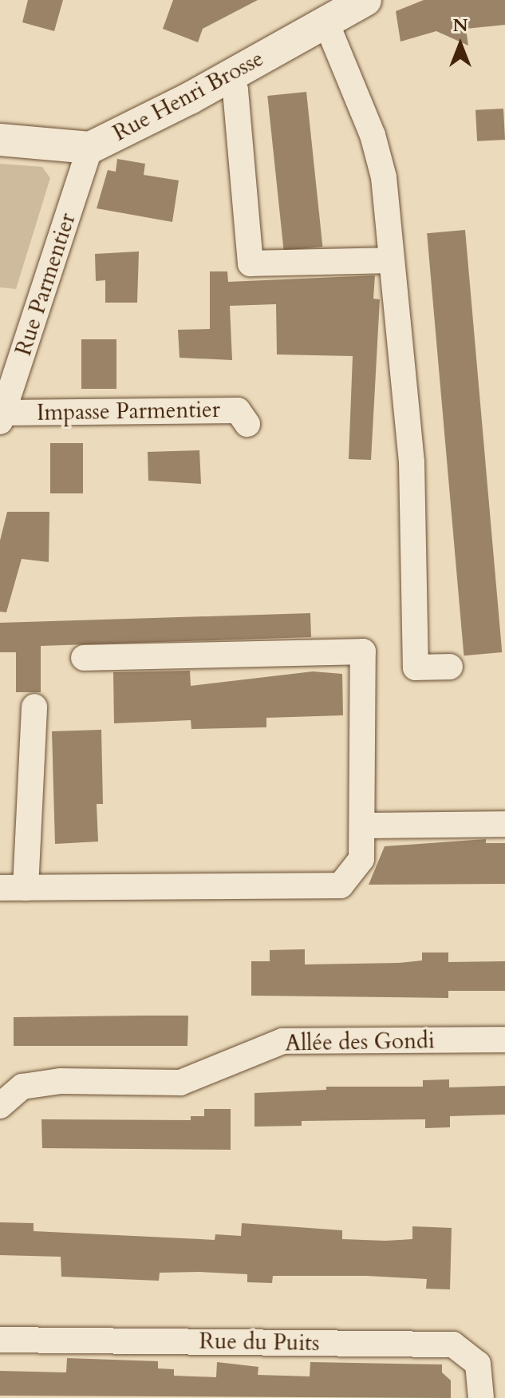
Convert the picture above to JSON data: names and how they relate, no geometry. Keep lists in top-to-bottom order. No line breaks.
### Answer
{"streets":{"street":["Rue Henri Brosse","Rue Parmentier","Impasse Parmentier","Allée des Gondi","Rue du Puits"]},"crossings":[["Rue Henri Brosse","Rue Parmentier"],["Rue Parmentier","Impasse Parmentier"]],"north":"top"}
